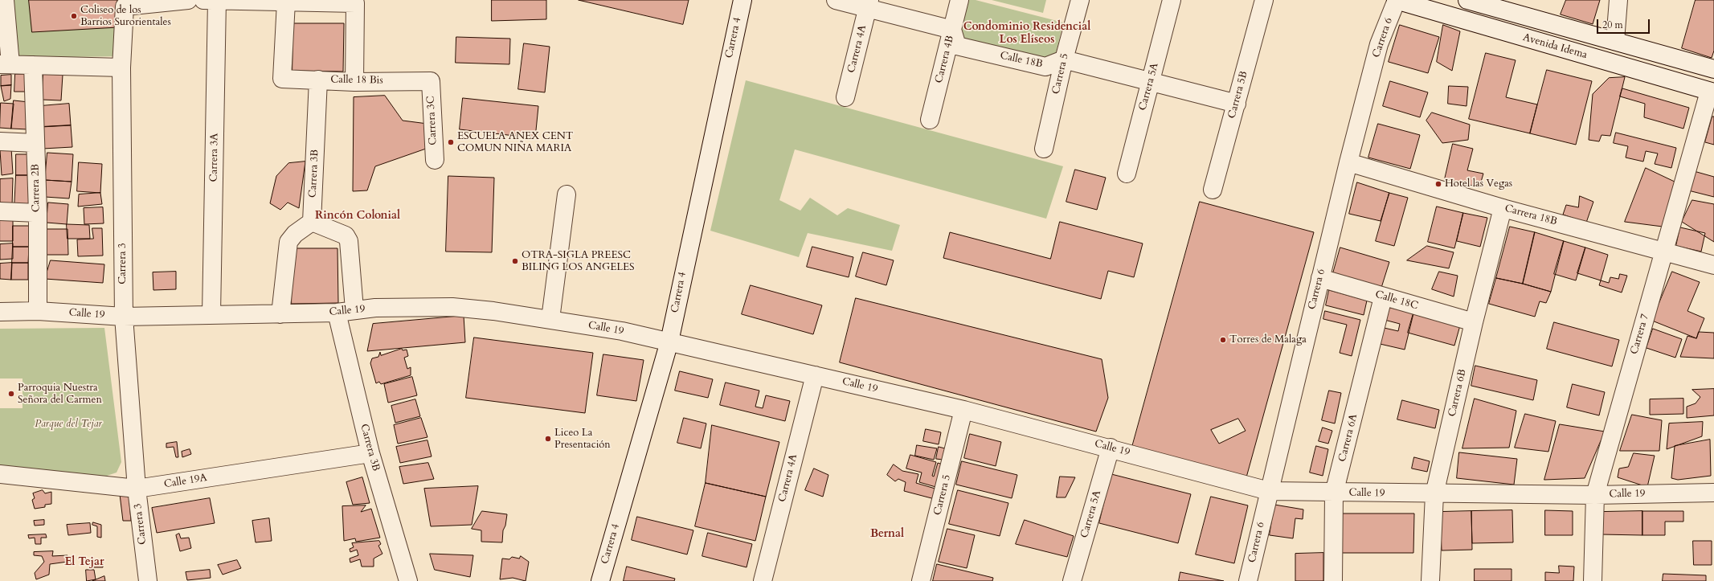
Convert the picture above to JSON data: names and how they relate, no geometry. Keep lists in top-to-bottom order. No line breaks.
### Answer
{"streets":{"street":["Carrera 4","Carrera 6","Avenida Idema","Carrera 4A","Carrera 4B","Calle 18B","Carrera 5","Calle 18 Bis","Carrera 5A","Carrera 5B","Carrera 3C","Carrera 3A","Carrera 3B","Carrera 2B","Carrera 18B","Carrera 3","Calle 18C","Calle 19","Carrera 7","Carrera 6B","Carrera 6A","Calle 19A"]},"crossings":[["Carrera 4","Calle 19"],["Carrera 6","Avenida Idema"],["Carrera 6","Carrera 18B"],["Carrera 6","Calle 18C"],["Carrera 6","Calle 19"],["Avenida Idema","Carrera 7"],["Carrera 4A","Calle 19"],["Carrera 4B","Calle 18B"],["Calle 18B","Carrera 5"],["Carrera 5","Calle 19"],["Calle 18 Bis","Carrera 3C"],["Calle 18 Bis","Carrera 3B"],["Carrera 5A","Calle 19"],["Carrera 3A","Calle 19"],["Carrera 3B","Calle 19"],["Carrera 3B","Calle 19A"],["Carrera 2B","Calle 19"],["Carrera 18B","Carrera 7"],["Carrera 18B","Carrera 6B"],["Carrera 3","Calle 19"],["Carrera 3","Calle 19A"],["Calle 18C","Carrera 6B"],["Calle 18C","Carrera 6A"],["Calle 19","Carrera 7"],["Calle 19","Carrera 6B"],["Calle 19","Carrera 6A"]],"districts":["Condominio Residencial Los Elíseos","Rincón Colonial","Bernal","El Tejar"],"parks":["Parque del Tejar"],"places":["Coliseo de los Barrios Surorientales","ESCUELA ANEX CENT COMUN NIÑA MARIA","Hotel las Vegas","OTRA-SIGLA PREESC BILING LOS ANGELES","Torres de Malaga","Parroquia Nuestra Señora del Carmen","Liceo La Presentación"],"scale_bar":"20 m"}
